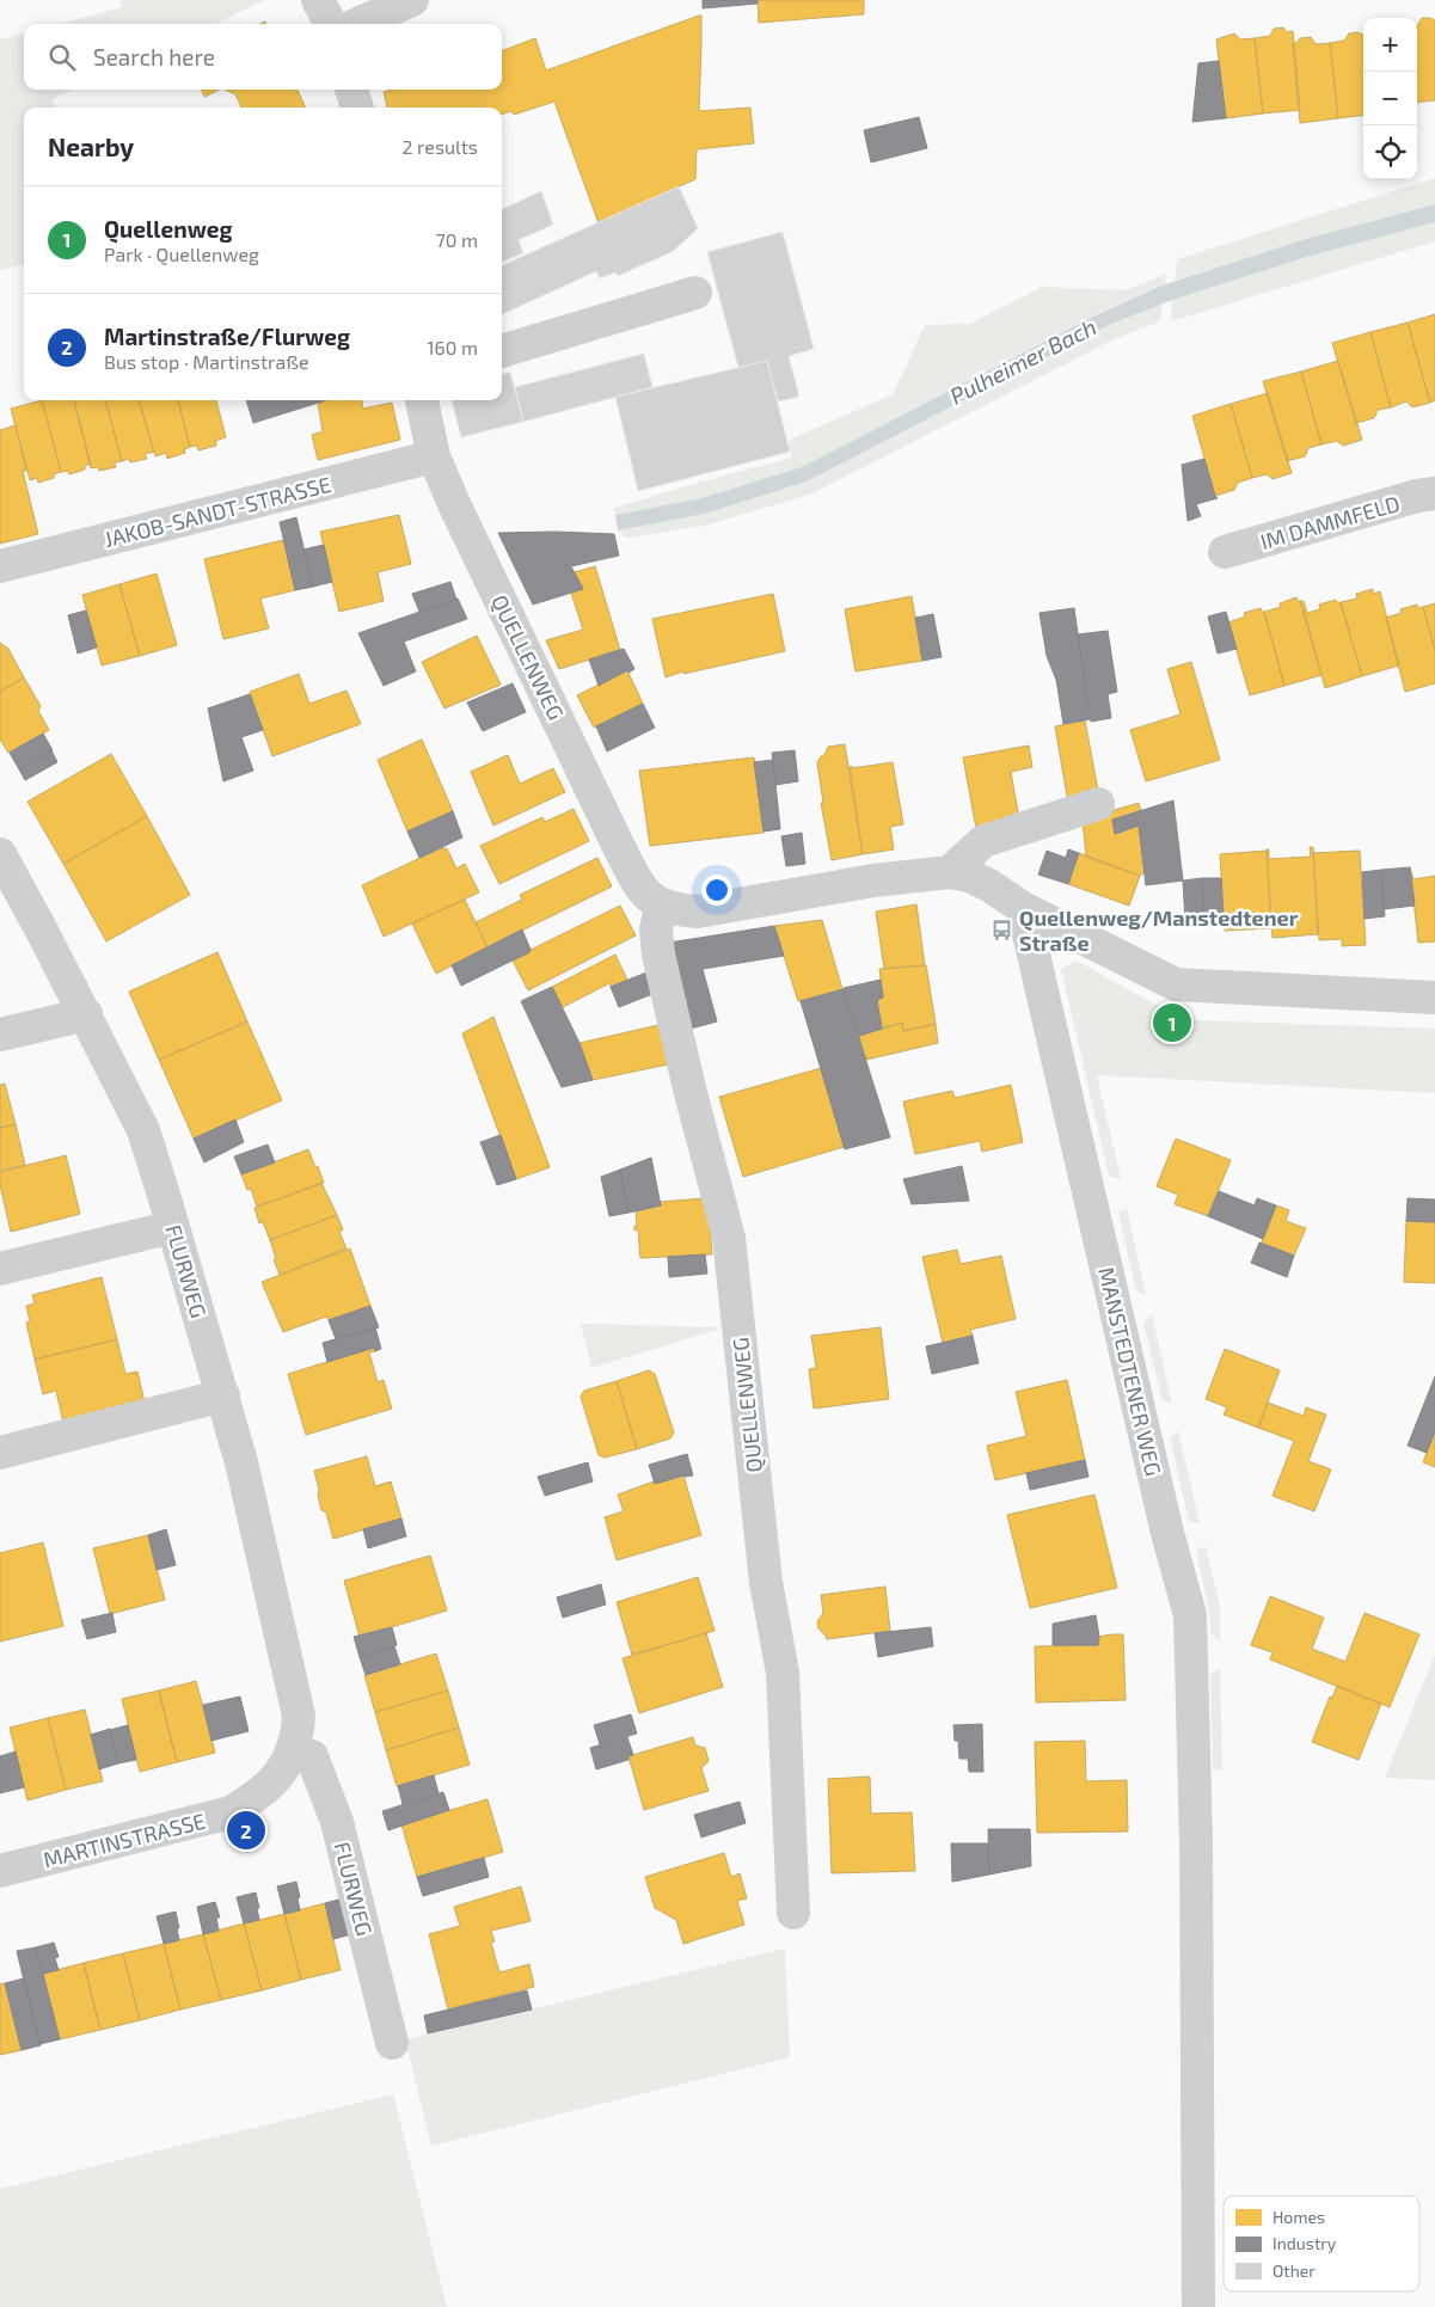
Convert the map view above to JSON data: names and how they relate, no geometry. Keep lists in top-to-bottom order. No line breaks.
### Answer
{"streets":{"street":["JAKOB-SANDT-STRASSE","IM DAMMFELD","QUELLENWEG","FLURWEG","MANSTEDTENER WEG","MARTINSTRASSE"]},"crossings":[["JAKOB-SANDT-STRASSE","QUELLENWEG"],["FLURWEG","MARTINSTRASSE"]],"water":["Pulheimer Bach"],"places":{"bus stop":["Quellenweg/Manstedtener Straße"]},"legend":["Homes","Industry","Other"],"page":{"map_buttons":["+","−"],"search":"Search here","heading":["Nearby","2 results"],"list":[{"mark":"1","name":"Quellenweg","note":"Park · Quellenweg","value":"70 m"},{"mark":"2","name":"Martinstraße/Flurweg","note":"Bus stop · Martinstraße","value":"160 m"}],"pins":["1","2"]}}
